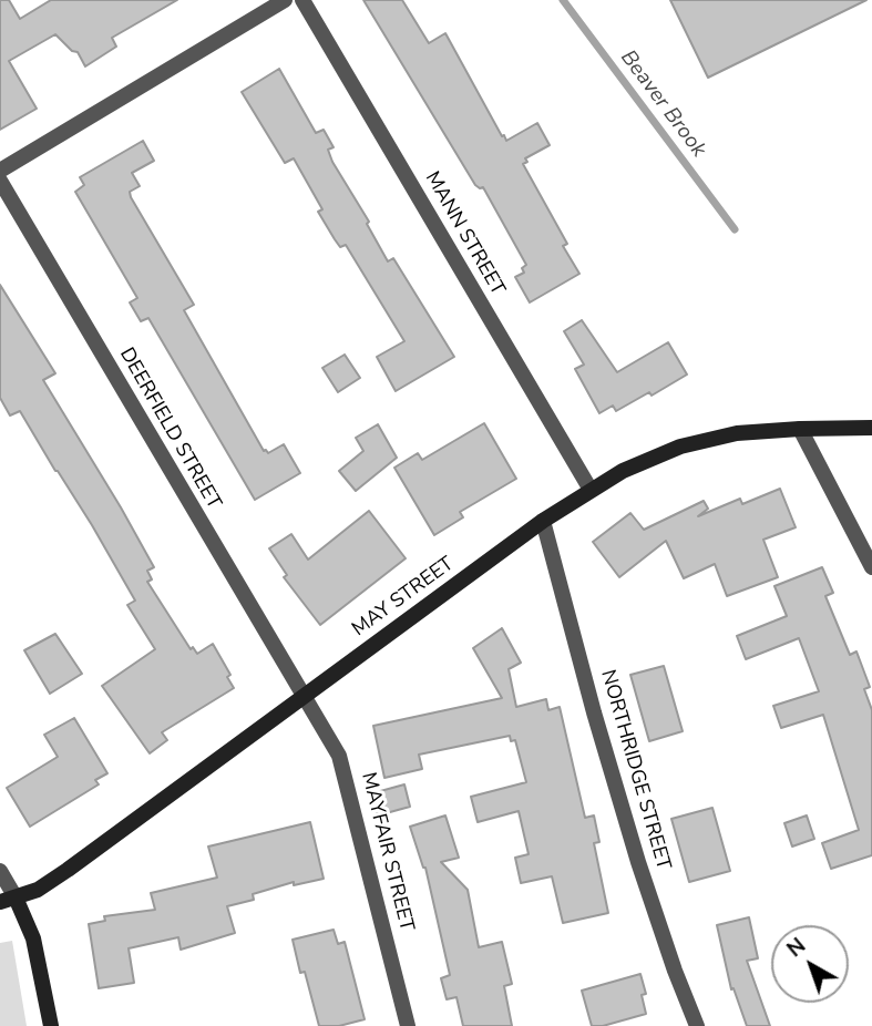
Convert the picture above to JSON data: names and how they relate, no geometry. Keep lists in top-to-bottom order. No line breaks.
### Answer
{"streets":{"street":["MANN STREET","DEERFIELD STREET","MAY STREET","NORTHRIDGE STREET","MAYFAIR STREET"]},"crossings":[["MANN STREET","MAY STREET"],["DEERFIELD STREET","MAY STREET"],["DEERFIELD STREET","MAYFAIR STREET"],["MAY STREET","NORTHRIDGE STREET"],["MAY STREET","MAYFAIR STREET"]],"water":["Beaver Brook"],"north":"top left"}
